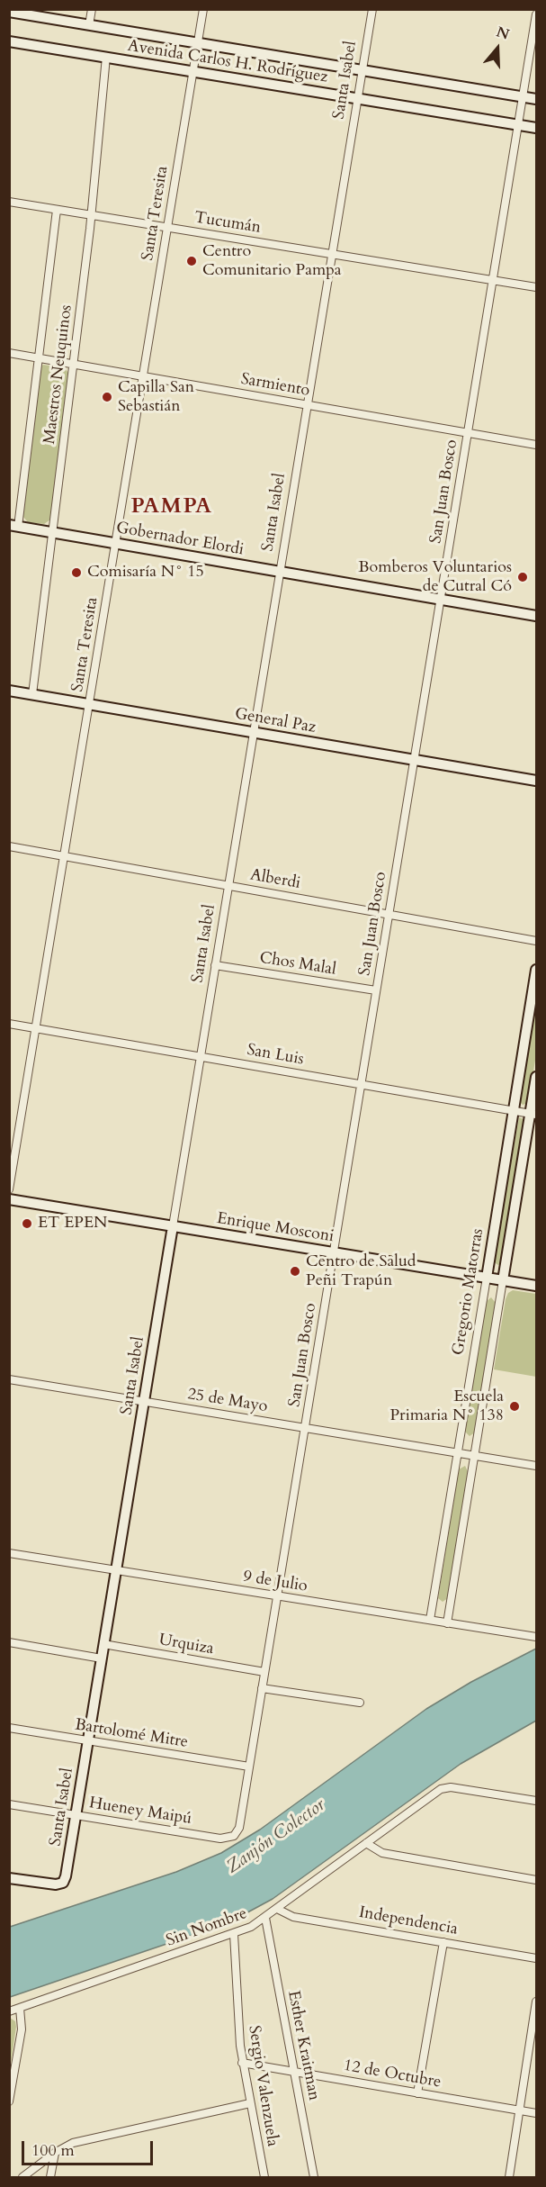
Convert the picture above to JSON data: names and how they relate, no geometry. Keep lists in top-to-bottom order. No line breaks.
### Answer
{"streets":{"main road":["Avenida Carlos H. Rodríguez","Santa Isabel","Gobernador Elordi","General Paz","Enrique Mosconi","Gregorio Matorras"],"street":["Santa Teresita","Tucumán","Maestros Neuquinos","Sarmiento","San Juan Bosco","Alberdi","Chos Malal","San Luis","25 de Mayo","9 de Julio","Urquiza","Bartolomé Mitre","Hueney Maipú","Independencia","Sin Nombre","Esther Kraitman","12 de Octubre","Sergio Valenzuela"]},"crossings":[["Avenida Carlos H. Rodríguez","Santa Isabel"],["Avenida Carlos H. Rodríguez","Santa Teresita"],["Avenida Carlos H. Rodríguez","Maestros Neuquinos"],["Avenida Carlos H. Rodríguez","San Juan Bosco"],["Santa Isabel","Tucumán"],["Santa Isabel","Sarmiento"],["Santa Isabel","Gobernador Elordi"],["Santa Isabel","General Paz"],["Santa Isabel","Alberdi"],["Santa Isabel","Chos Malal"],["Santa Isabel","San Luis"],["Santa Isabel","Enrique Mosconi"],["Santa Isabel","25 de Mayo"],["Santa Isabel","9 de Julio"],["Santa Isabel","Urquiza"],["Santa Isabel","Bartolomé Mitre"],["Santa Isabel","Hueney Maipú"],["Santa Teresita","Tucumán"],["Santa Teresita","Sarmiento"],["Santa Teresita","Gobernador Elordi"],["Santa Teresita","General Paz"],["Santa Teresita","Alberdi"],["Santa Teresita","San Luis"],["Tucumán","Maestros Neuquinos"],["Tucumán","San Juan Bosco"],["Maestros Neuquinos","Sarmiento"],["Maestros Neuquinos","Gobernador Elordi"],["Maestros Neuquinos","General Paz"],["Sarmiento","San Juan Bosco"],["San Juan Bosco","Gobernador Elordi"],["San Juan Bosco","General Paz"],["San Juan Bosco","Alberdi"],["San Juan Bosco","Chos Malal"],["San Juan Bosco","San Luis"],["San Juan Bosco","Enrique Mosconi"],["San Juan Bosco","25 de Mayo"],["San Juan Bosco","9 de Julio"],["San Juan Bosco","Urquiza"],["San Juan Bosco","Bartolomé Mitre"],["San Juan Bosco","Hueney Maipú"],["San Luis","Gregorio Matorras"],["Enrique Mosconi","Gregorio Matorras"],["Gregorio Matorras","25 de Mayo"],["Gregorio Matorras","9 de Julio"],["Independencia","Sin Nombre"],["Sin Nombre","Esther Kraitman"],["Sin Nombre","Sergio Valenzuela"],["Esther Kraitman","12 de Octubre"],["12 de Octubre","Sergio Valenzuela"]],"districts":["PAMPA"],"water":["Zanjón Colector"],"places":["Centro Comunitario Pampa","Capilla San Sebastián","Comisaría N° 15","Bomberos Voluntarios de Cutral Có","ET EPEN","Centro de Salud Peñi Trapún","Escuela Primaria N° 138"],"scale_bar":"100 m","north":"top"}
